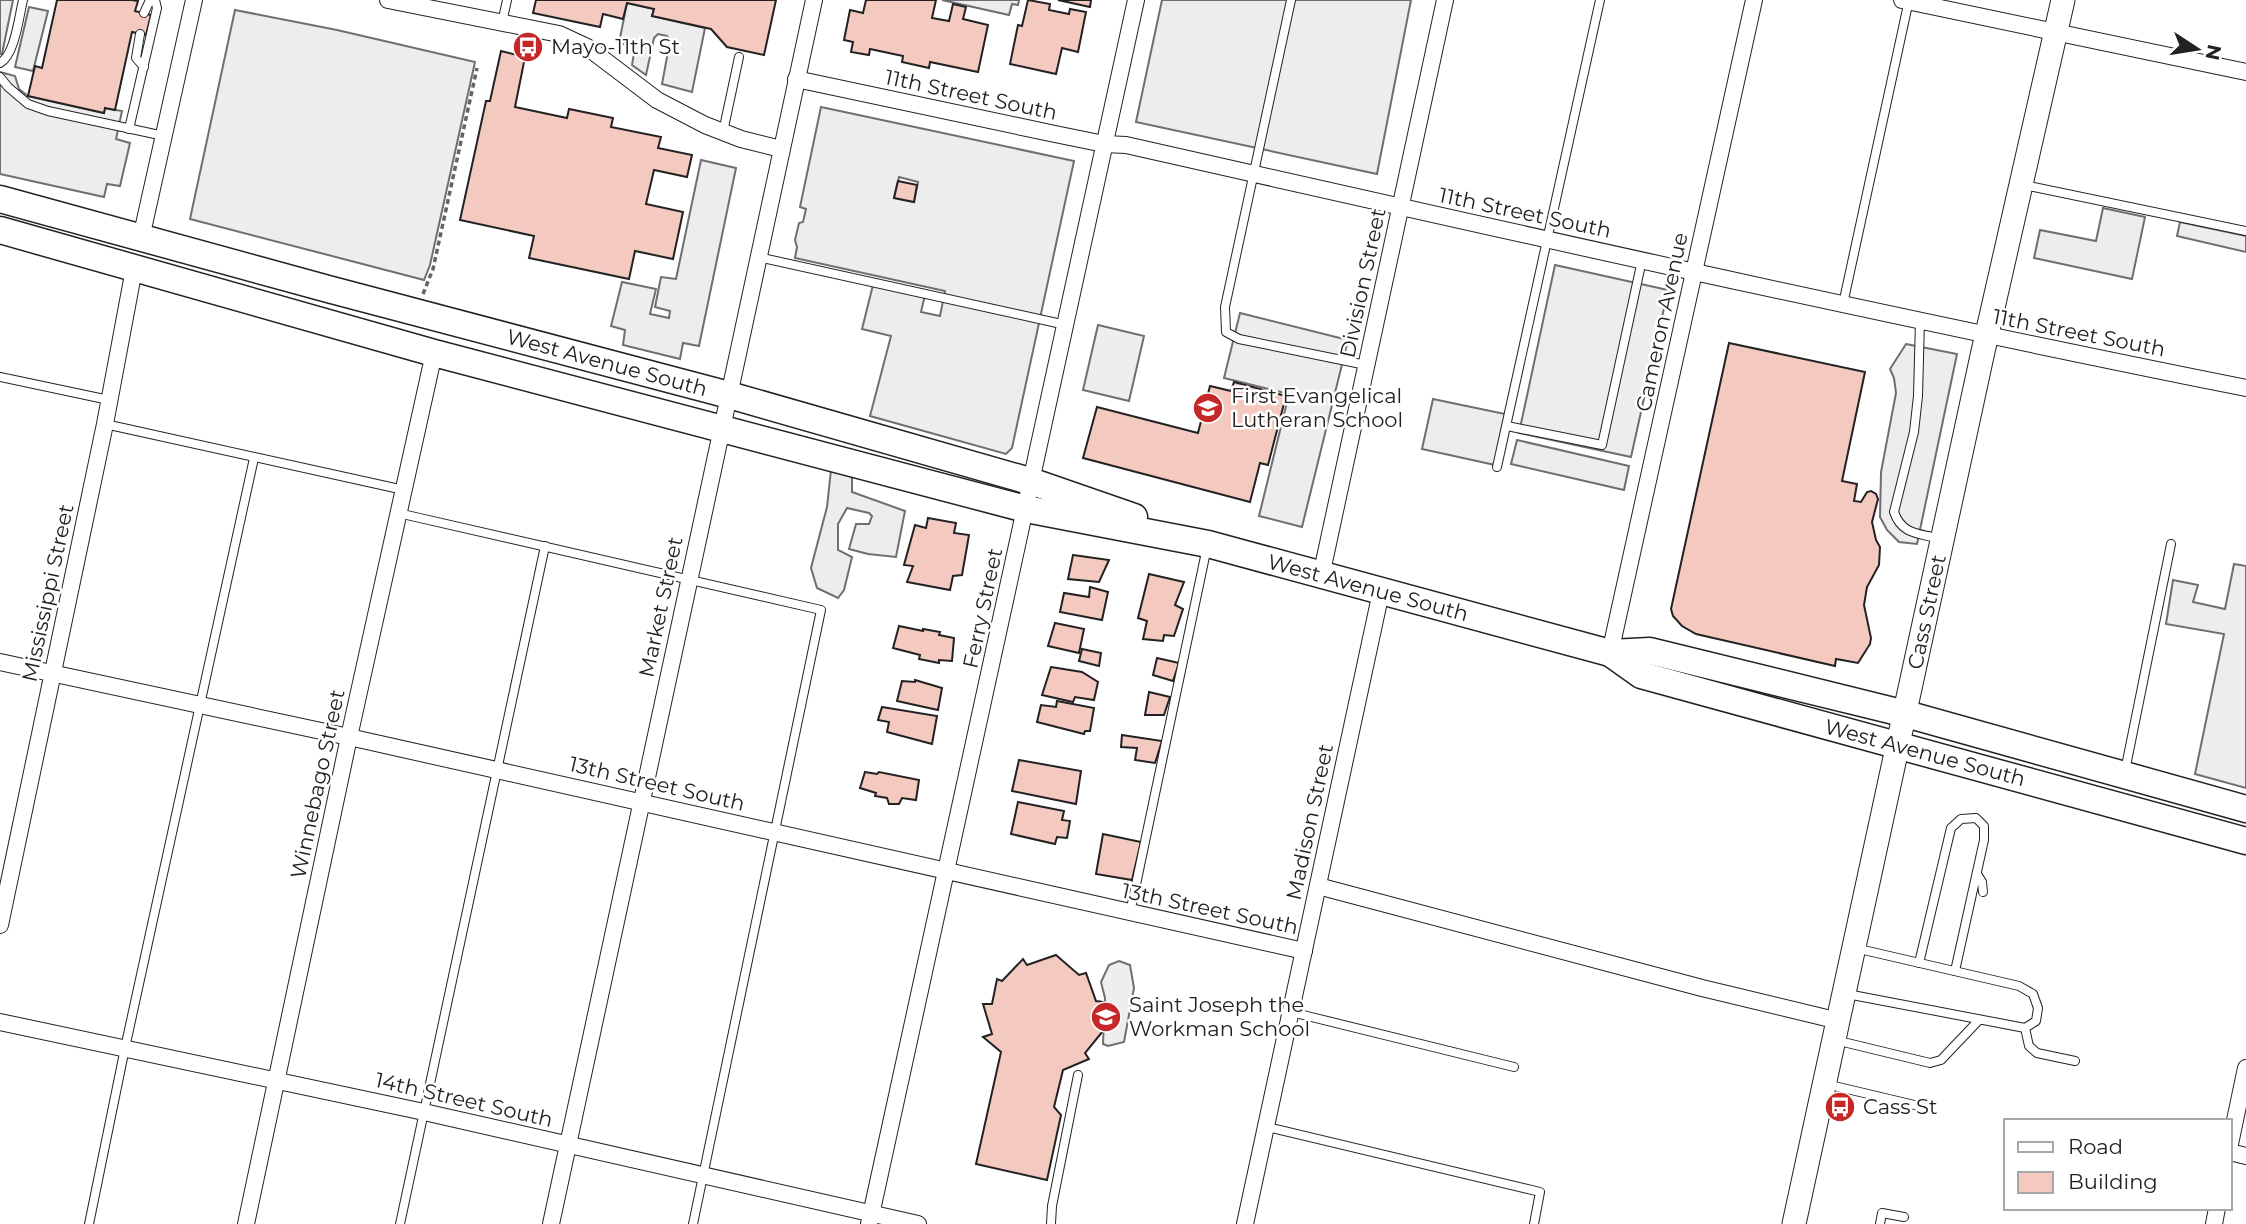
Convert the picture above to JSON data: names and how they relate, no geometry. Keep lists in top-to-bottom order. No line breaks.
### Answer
{"streets":{"main road":["West Avenue South"],"street":["11th Street South","Division Street","Cameron Avenue","Mississippi Street","Market Street","Ferry Street","Cass Street","Winnebago Street","13th Street South","Madison Street","14th Street South"]},"crossings":[["11th Street South","Division Street"],["11th Street South","Cameron Avenue"],["11th Street South","Market Street"],["11th Street South","Ferry Street"],["11th Street South","Cass Street"],["Division Street","West Avenue South"],["Cameron Avenue","West Avenue South"],["West Avenue South","Mississippi Street"],["West Avenue South","Market Street"],["West Avenue South","Ferry Street"],["West Avenue South","Cass Street"],["West Avenue South","Winnebago Street"],["West Avenue South","Madison Street"],["Mississippi Street","13th Street South"],["Market Street","13th Street South"],["Market Street","14th Street South"],["Ferry Street","13th Street South"],["Ferry Street","14th Street South"],["Winnebago Street","13th Street South"],["Winnebago Street","14th Street South"],["13th Street South","Madison Street"]],"places":{"bus stop":["Mayo-11th St","Cass St"],"school or university":["First Evangelical Lutheran School","Saint Joseph the Workman School"]},"legend":["Road","Building"],"north":"right"}
